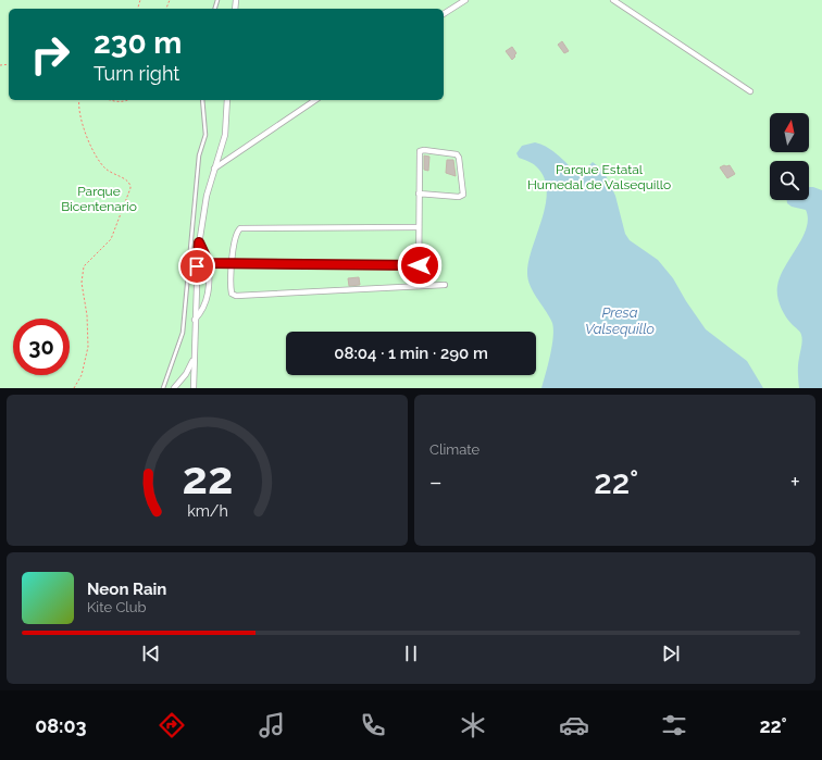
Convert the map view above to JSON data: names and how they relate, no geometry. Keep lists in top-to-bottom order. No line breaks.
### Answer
{"water":["Presa Valsequillo"],"parks":["Parque Estatal Humedal de Valsequillo","Parque Bicentenario"],"north":"top","page":{"turn":["230 m","Turn right"],"limit":"30","trip":"08:04 · 1 min · 290 m","tile":"Climate","heat":["−","22°","+"],"song":["Neon Rain","Kite Club"],"tabs":["08:03","22°"],"gauge":["22","km/h"]}}
